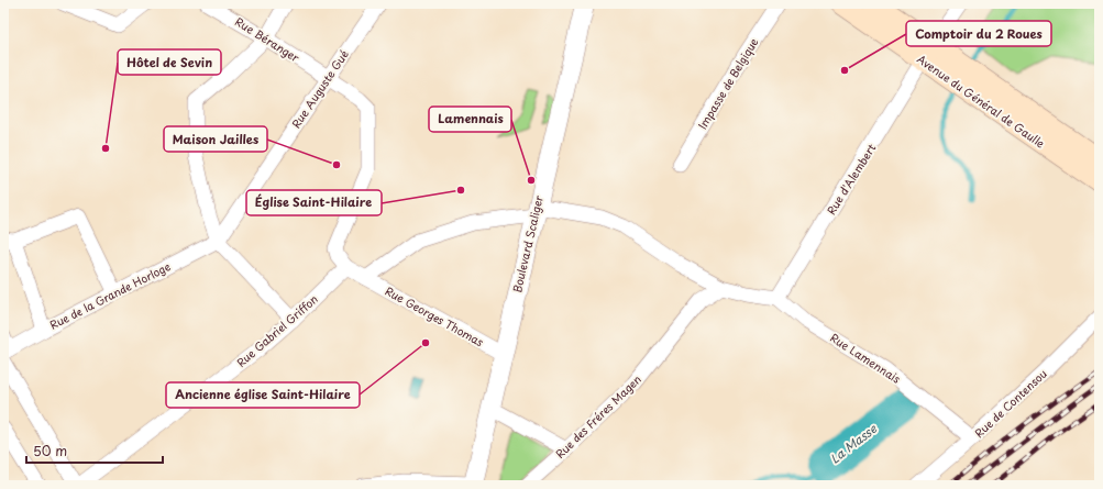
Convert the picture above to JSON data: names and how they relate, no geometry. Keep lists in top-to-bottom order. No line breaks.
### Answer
{"streets":{"main road":["Avenue du Général de Gaulle"],"street":["Rue Béranger","Impasse de Belgique","Rue Auguste Gué","Rue d'Alembert","Boulevard Scaliger","Rue de la Grande Horloge","Rue Georges Thomas","Rue Gabriel Griffon","Rue Lamennais","Rue de Contensou","Rue des Fréres Magen"]},"crossings":[["Rue Béranger","Rue Auguste Gué"],["Rue Béranger","Rue Georges Thomas"],["Rue Béranger","Rue Gabriel Griffon"],["Rue Auguste Gué","Rue de la Grande Horloge"],["Avenue du Général de Gaulle","Rue d'Alembert"],["Rue d'Alembert","Rue Lamennais"],["Boulevard Scaliger","Rue Georges Thomas"],["Rue Georges Thomas","Rue Gabriel Griffon"],["Rue Lamennais","Rue de Contensou"]],"water":["La Masse"],"places":["Comptoir du 2 Roues","Hôtel de Sevin","Maison Jailles","Lamennais","Église Saint-Hilaire","Ancienne église Saint-Hilaire"],"scale_bar":"50 m"}
